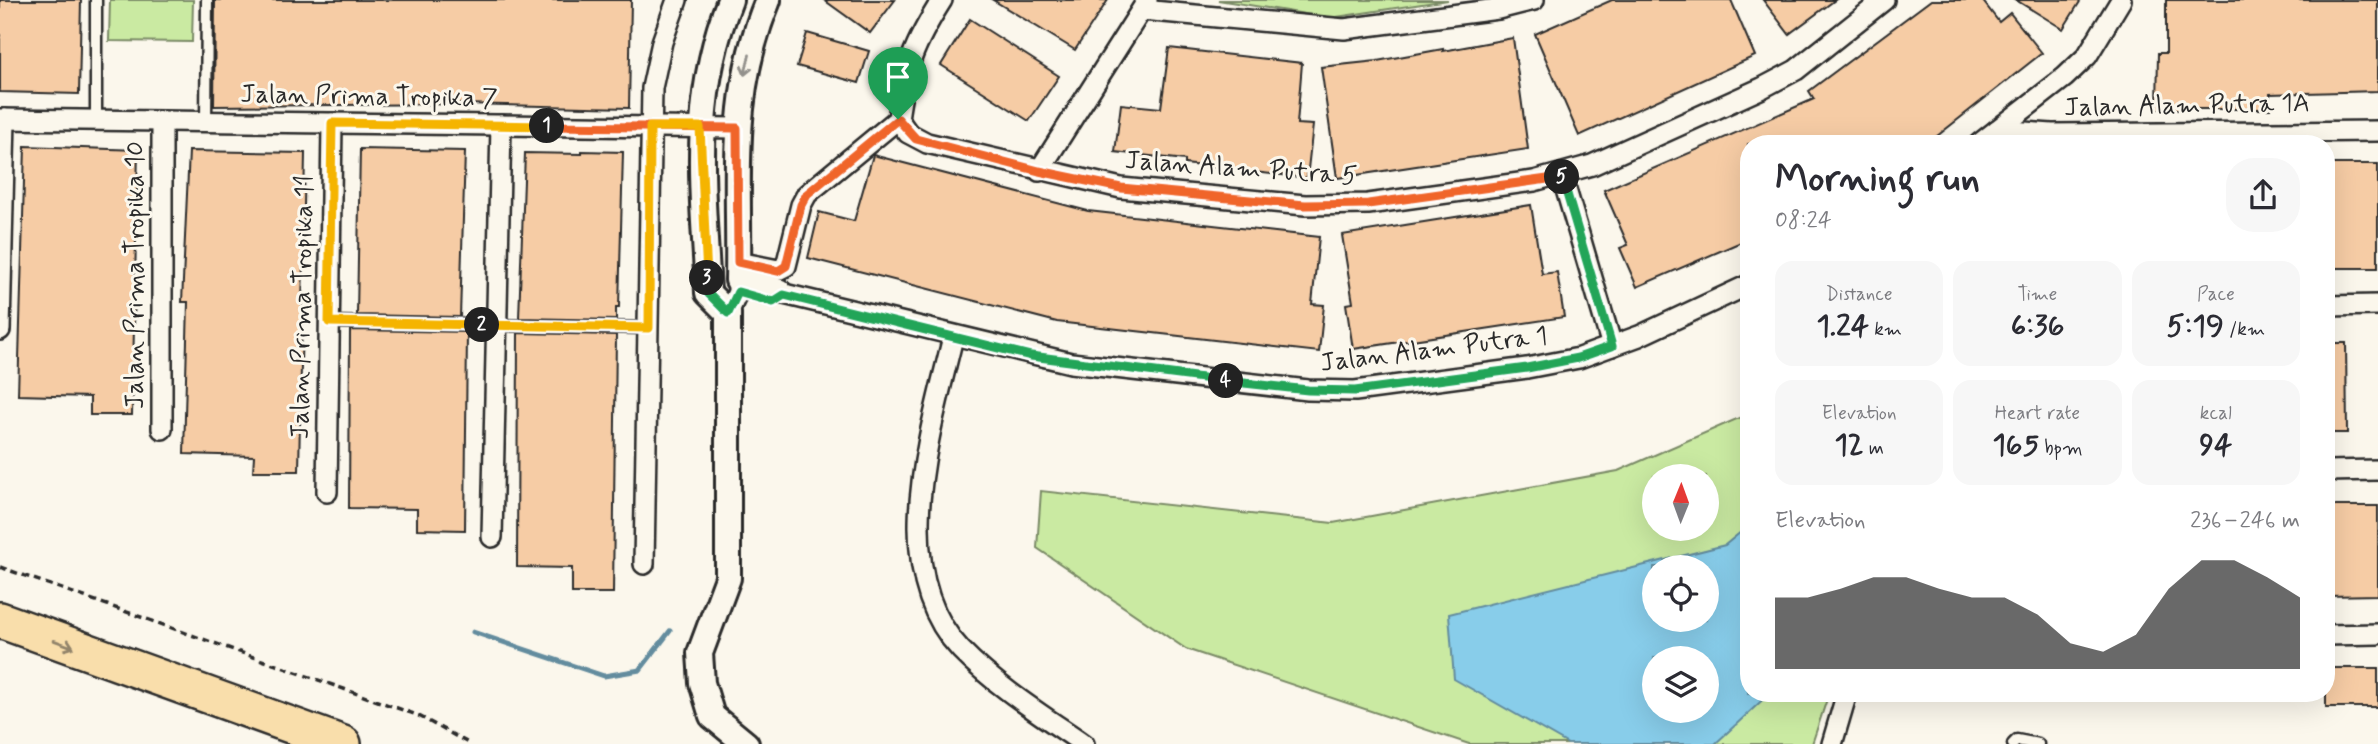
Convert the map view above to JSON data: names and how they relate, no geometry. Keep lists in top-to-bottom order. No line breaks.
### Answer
{"streets":{"street":["Jalan Prima Tropika 7","Jalan Alam Putra 1A","Jalan Alam Putra 5","Jalan Prima Tropika 10","Jalan Prima Tropika 11","Jalan Alam Putra 1"]},"crossings":[["Jalan Prima Tropika 7","Jalan Prima Tropika 10"],["Jalan Prima Tropika 7","Jalan Prima Tropika 11"]],"north":"top","page":{"pins":["1","5","3","2","4"],"heading":["Morning run","08:24"],"stats":[["Distance","1.24 km"],["Time","6:36"],["Pace","5:19 /km"],["Elevation","12 m"],["Heart rate","165 bpm"],["kcal","94"]],"chart":["Elevation","236–246 m"]}}
